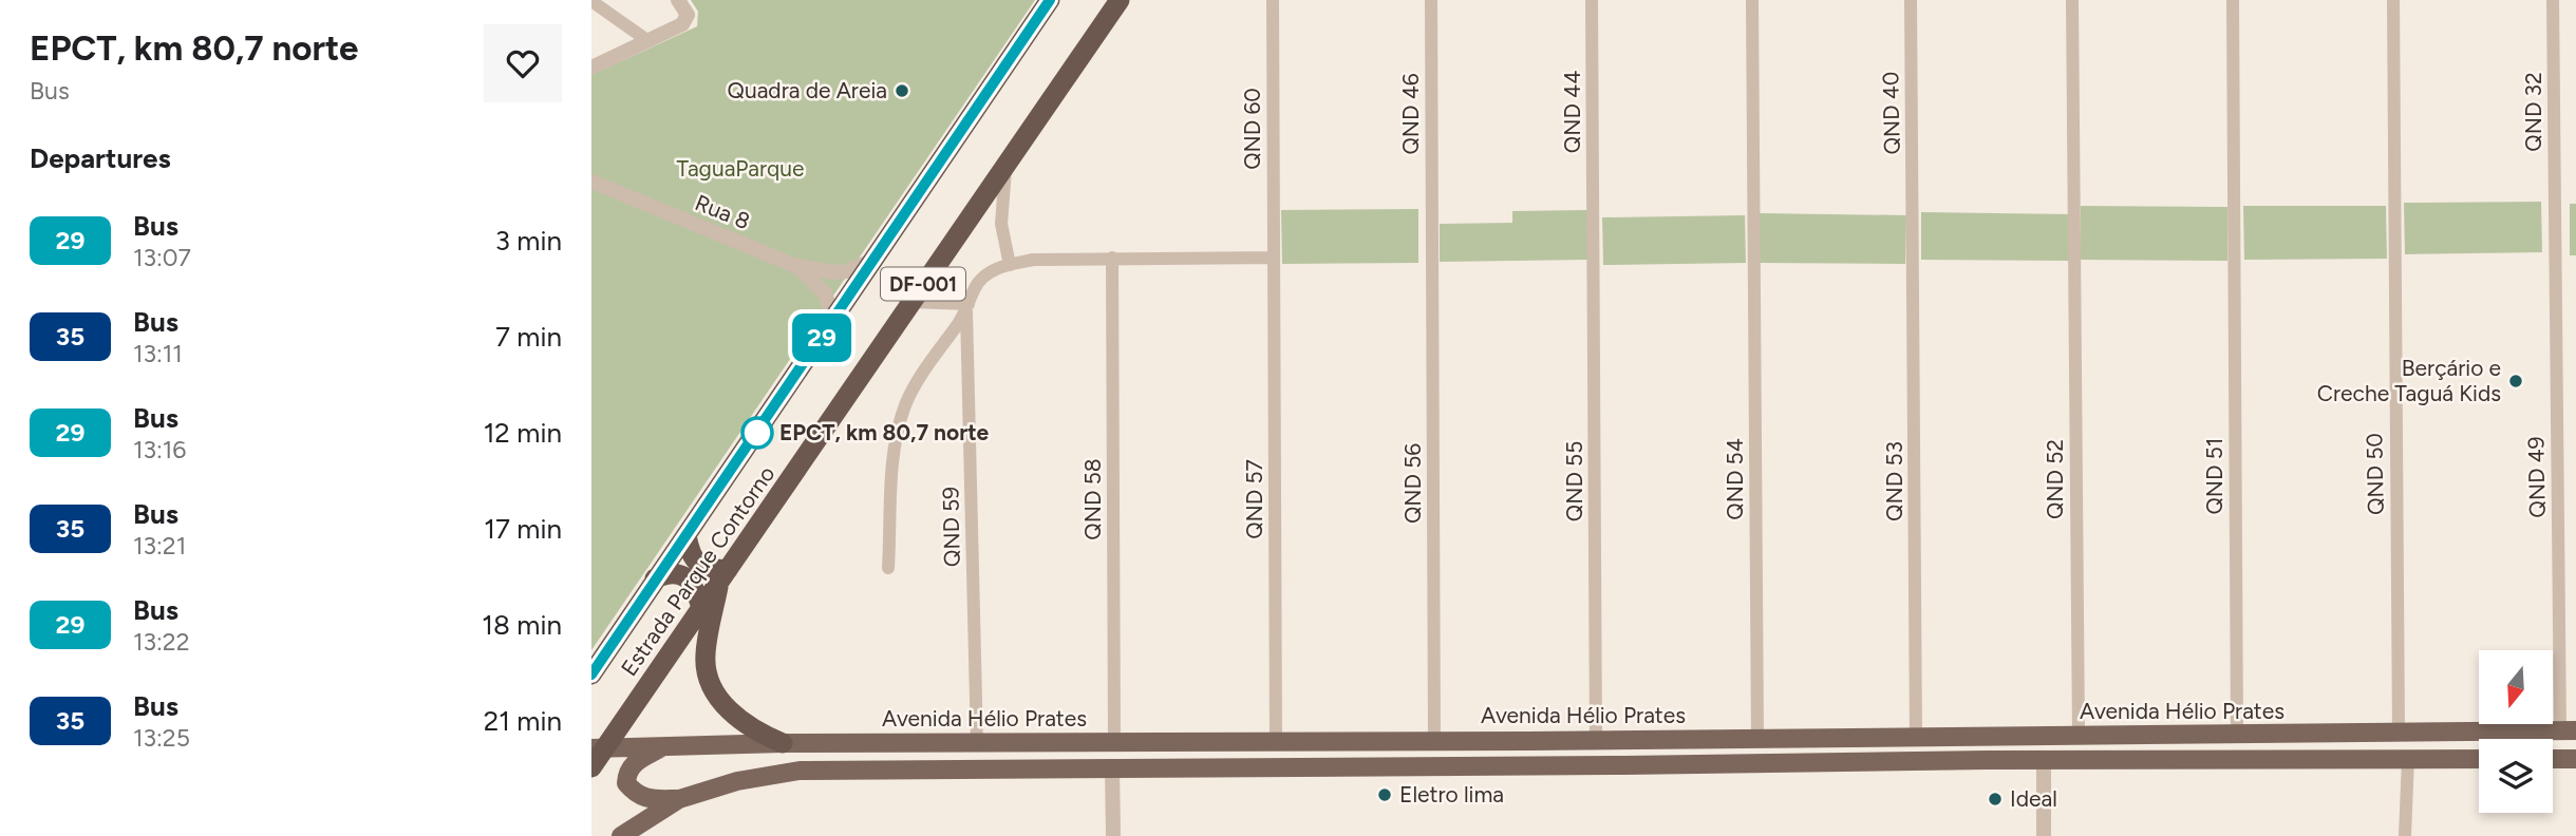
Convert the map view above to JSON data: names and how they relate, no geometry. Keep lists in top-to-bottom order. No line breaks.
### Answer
{"streets":{"highway":["DF-001","Estrada Parque Contorno"],"main road":["Avenida Hélio Prates"],"street":["QND 44","QND 32","QND 40","QND 46","QND 60","Rua 8","QND 50","QND 51","QND 49","QND 54","QND 52","QND 55","QND 53","QND 56","QND 58","QND 57","QND 59"]},"crossings":[["QND 44","QND 55"],["QND 32","QND 49"],["QND 40","QND 53"],["QND 46","QND 56"],["QND 60","QND 57"],["QND 50","Avenida Hélio Prates"],["QND 51","Avenida Hélio Prates"],["QND 49","Avenida Hélio Prates"],["QND 54","Avenida Hélio Prates"],["QND 52","Avenida Hélio Prates"],["QND 55","Avenida Hélio Prates"],["QND 53","Avenida Hélio Prates"],["QND 56","Avenida Hélio Prates"],["QND 58","Avenida Hélio Prates"],["QND 57","Avenida Hélio Prates"],["QND 59","Avenida Hélio Prates"],["Estrada Parque Contorno","Avenida Hélio Prates"]],"parks":["TaguaParque"],"places":["Quadra de Areia","Berçário e Creche Taguá Kids","EPCT, km 80,7 norte","Eletro lima","Ideal"],"lines":["bus line 29"],"north":"bottom","page":{"heading":[["EPCT, km 80,7 norte","Bus"],"Departures"],"on_map":"29","list":[{"mark":"29","name":"Bus","note":"13:07","value":"3 min"},{"mark":"35","name":"Bus","note":"13:11","value":"7 min"},{"mark":"29","name":"Bus","note":"13:16","value":"12 min"},{"mark":"35","name":"Bus","note":"13:21","value":"17 min"},{"mark":"29","name":"Bus","note":"13:22","value":"18 min"},{"mark":"35","name":"Bus","note":"13:25","value":"21 min"}]}}
